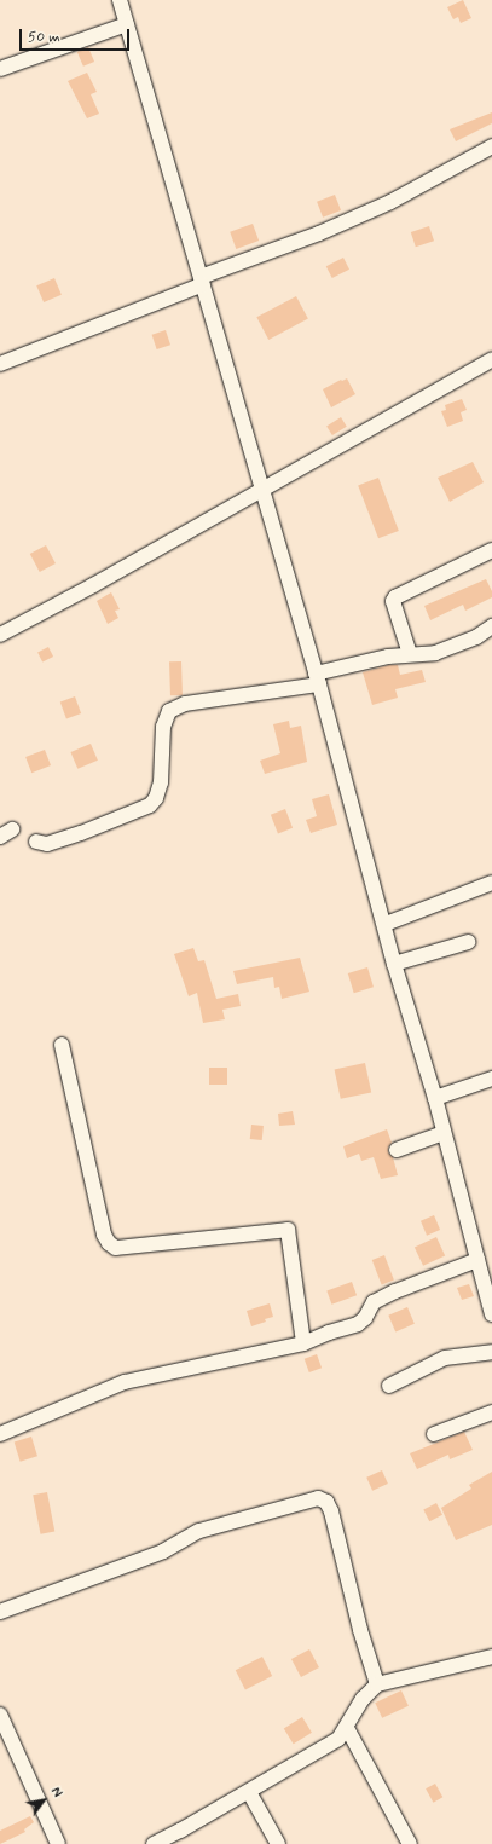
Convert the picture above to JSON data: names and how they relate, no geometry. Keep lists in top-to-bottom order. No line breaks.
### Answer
{"scale_bar":"50 m","north":"top right"}
